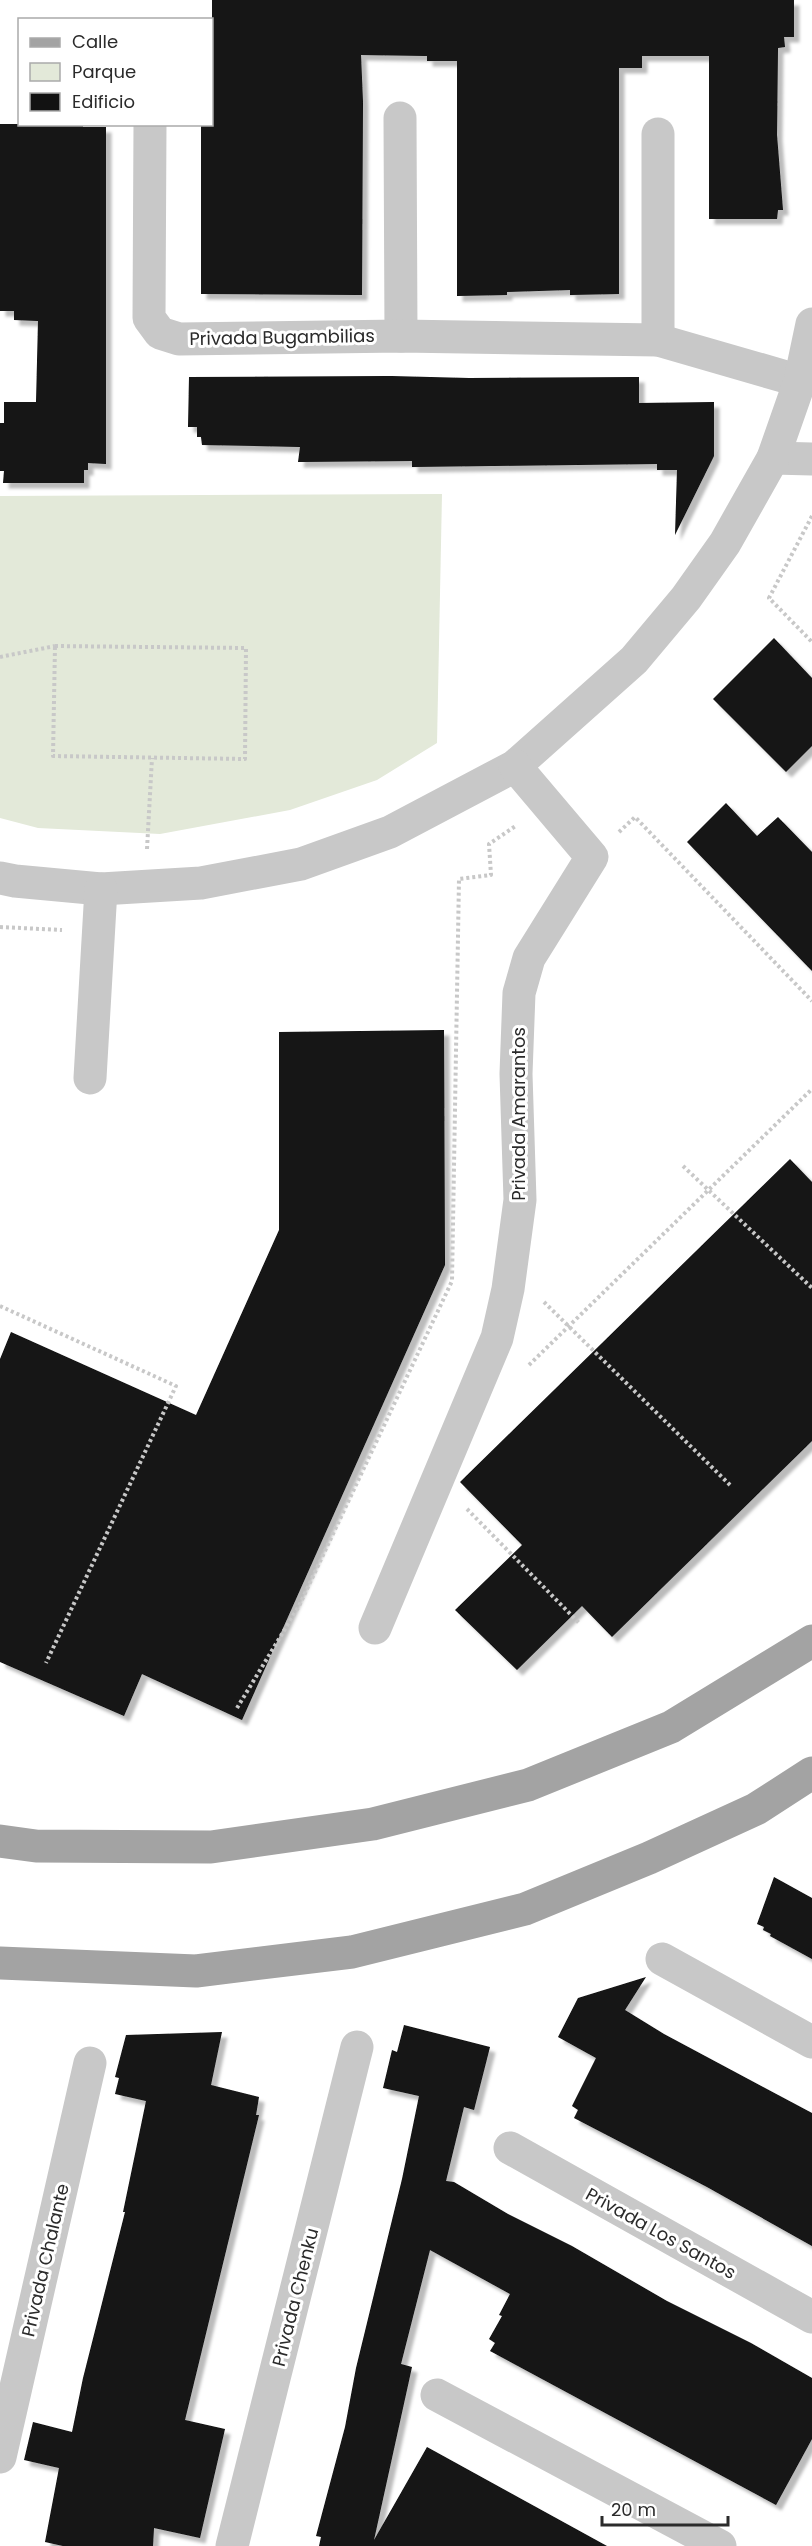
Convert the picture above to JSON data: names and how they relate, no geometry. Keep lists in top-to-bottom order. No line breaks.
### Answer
{"streets":{"street":["Privada Bugambilias","Privada Amarantos","Privada Los Santos","Privada Chalante","Privada Chenku"]},"legend":["Calle","Parque","Edificio"],"scale_bar":"20 m"}
